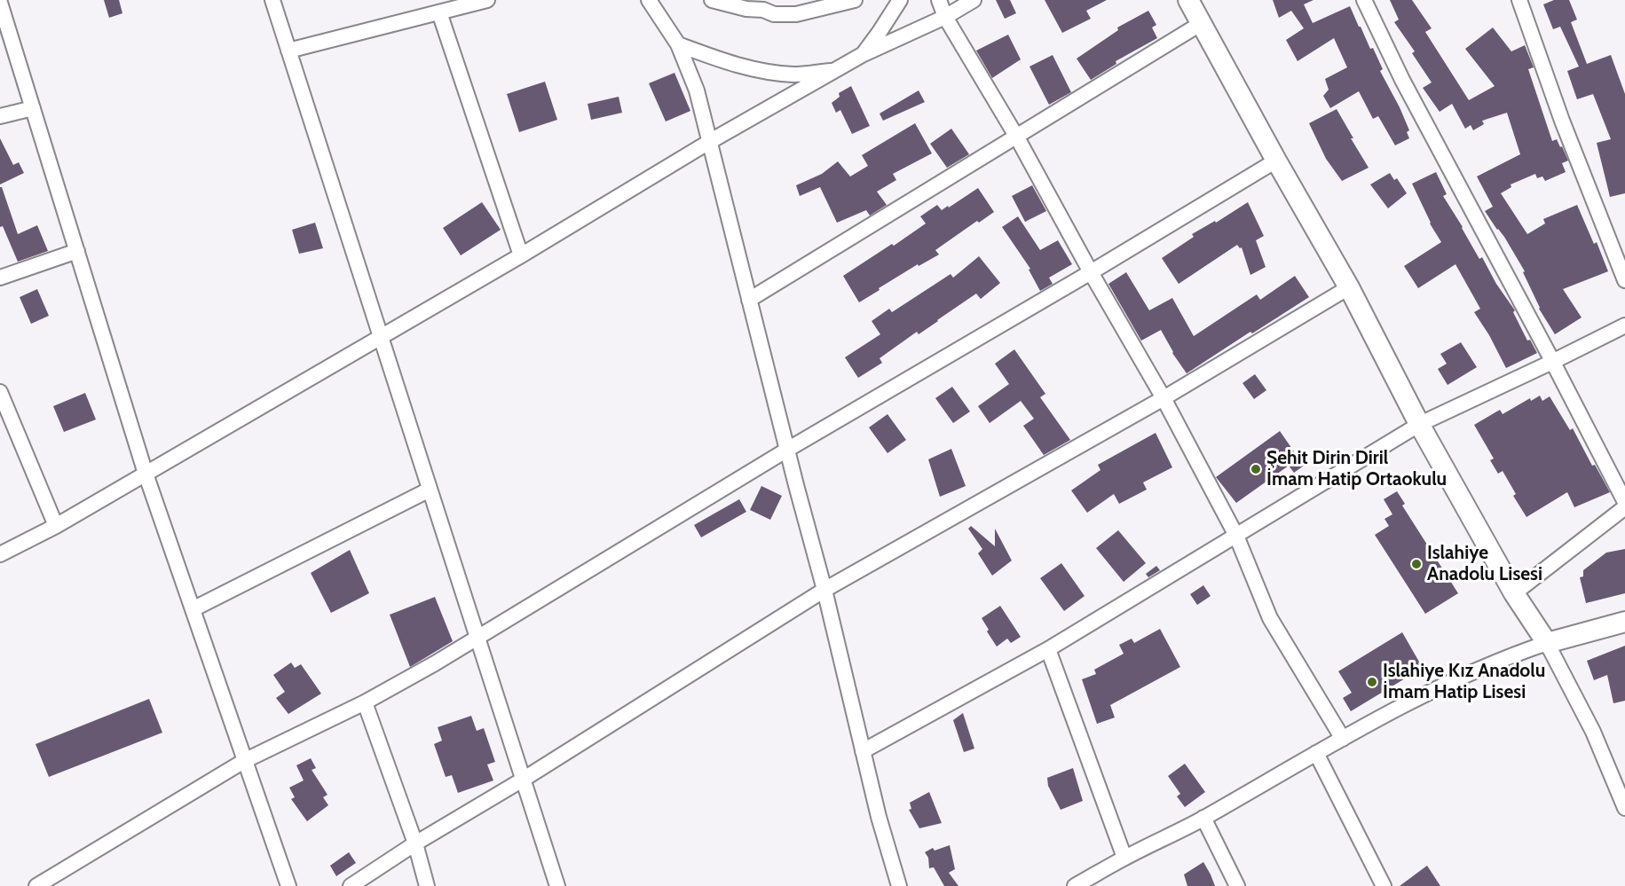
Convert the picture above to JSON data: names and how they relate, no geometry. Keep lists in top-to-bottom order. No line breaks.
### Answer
{"places":["Şehit Dirin Diril İmam Hatip Ortaokulu","Islahiye Anadolu Lisesi","Islahiye Kız Anadolu İmam Hatip Lisesi"]}
